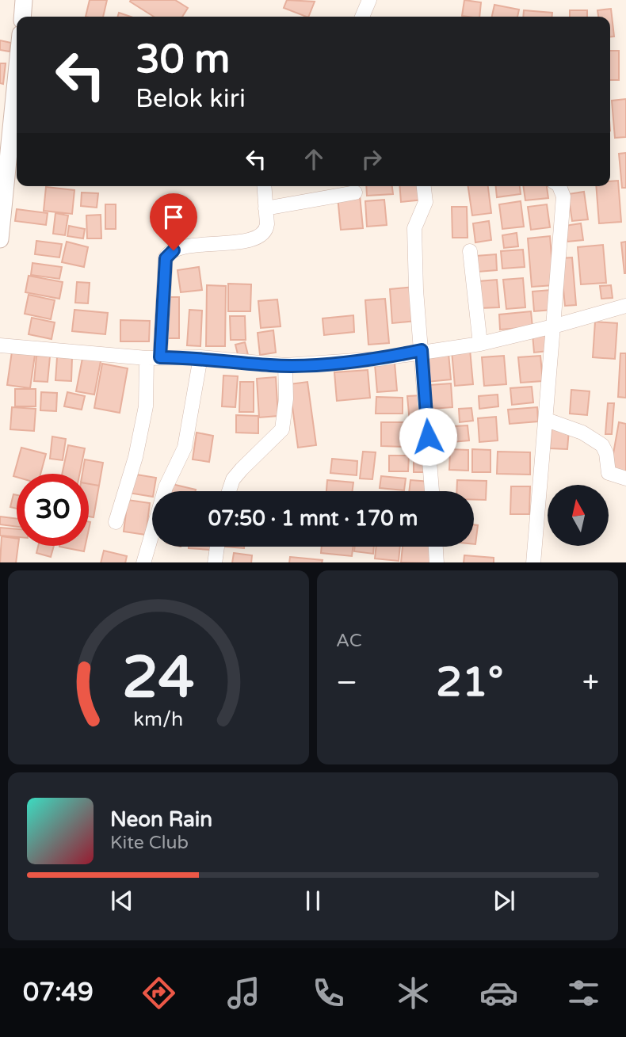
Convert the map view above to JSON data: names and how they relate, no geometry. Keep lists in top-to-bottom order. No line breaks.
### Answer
{"north":"top","page":{"turn":["30 m","Belok kiri"],"limit":"30","trip":"07:50 · 1 mnt · 170 m","tile":"AC","heat":["−","21°","+"],"song":["Neon Rain","Kite Club"],"tabs":"07:49","gauge":["24","km/h"]}}
